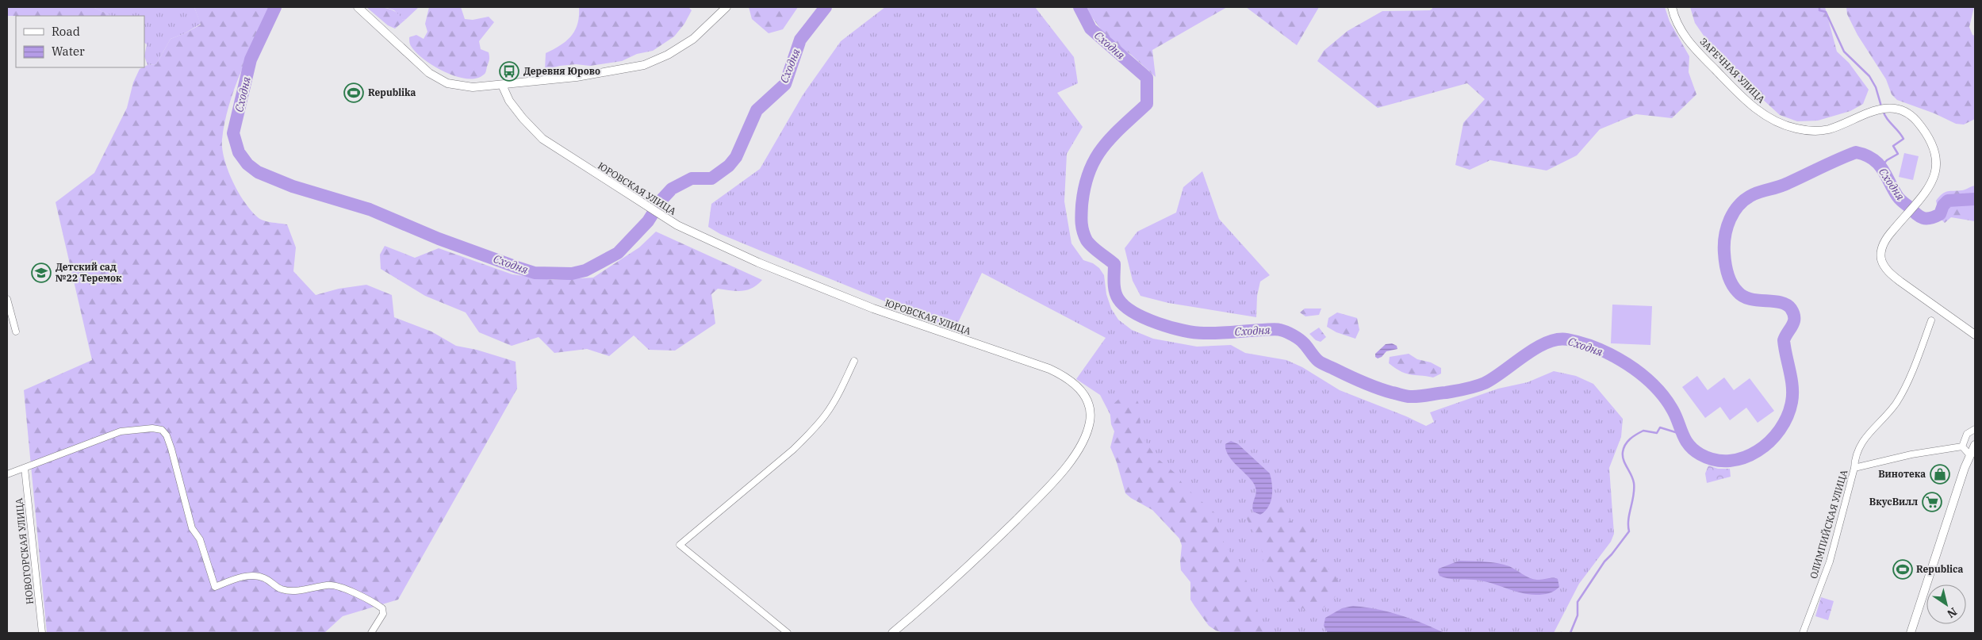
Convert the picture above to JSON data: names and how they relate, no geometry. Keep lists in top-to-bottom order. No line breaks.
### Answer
{"streets":{"main road":["ЗАРЕЧНАЯ УЛИЦА","ЮРОВСКАЯ УЛИЦА"],"street":["ОЛИМПИЙСКАЯ УЛИЦА","НОВОГОРСКАЯ УЛИЦА"]},"water":["Сходня"],"places":{"bus stop":["Деревня Юрово"],"sports":["Republika","Republica"],"school or university":["Детский сад №22 Теремок"],"shop":["Винотека"],"supermarket":["ВкусВилл"]},"legend":["Road","Water"],"north":"bottom right"}
